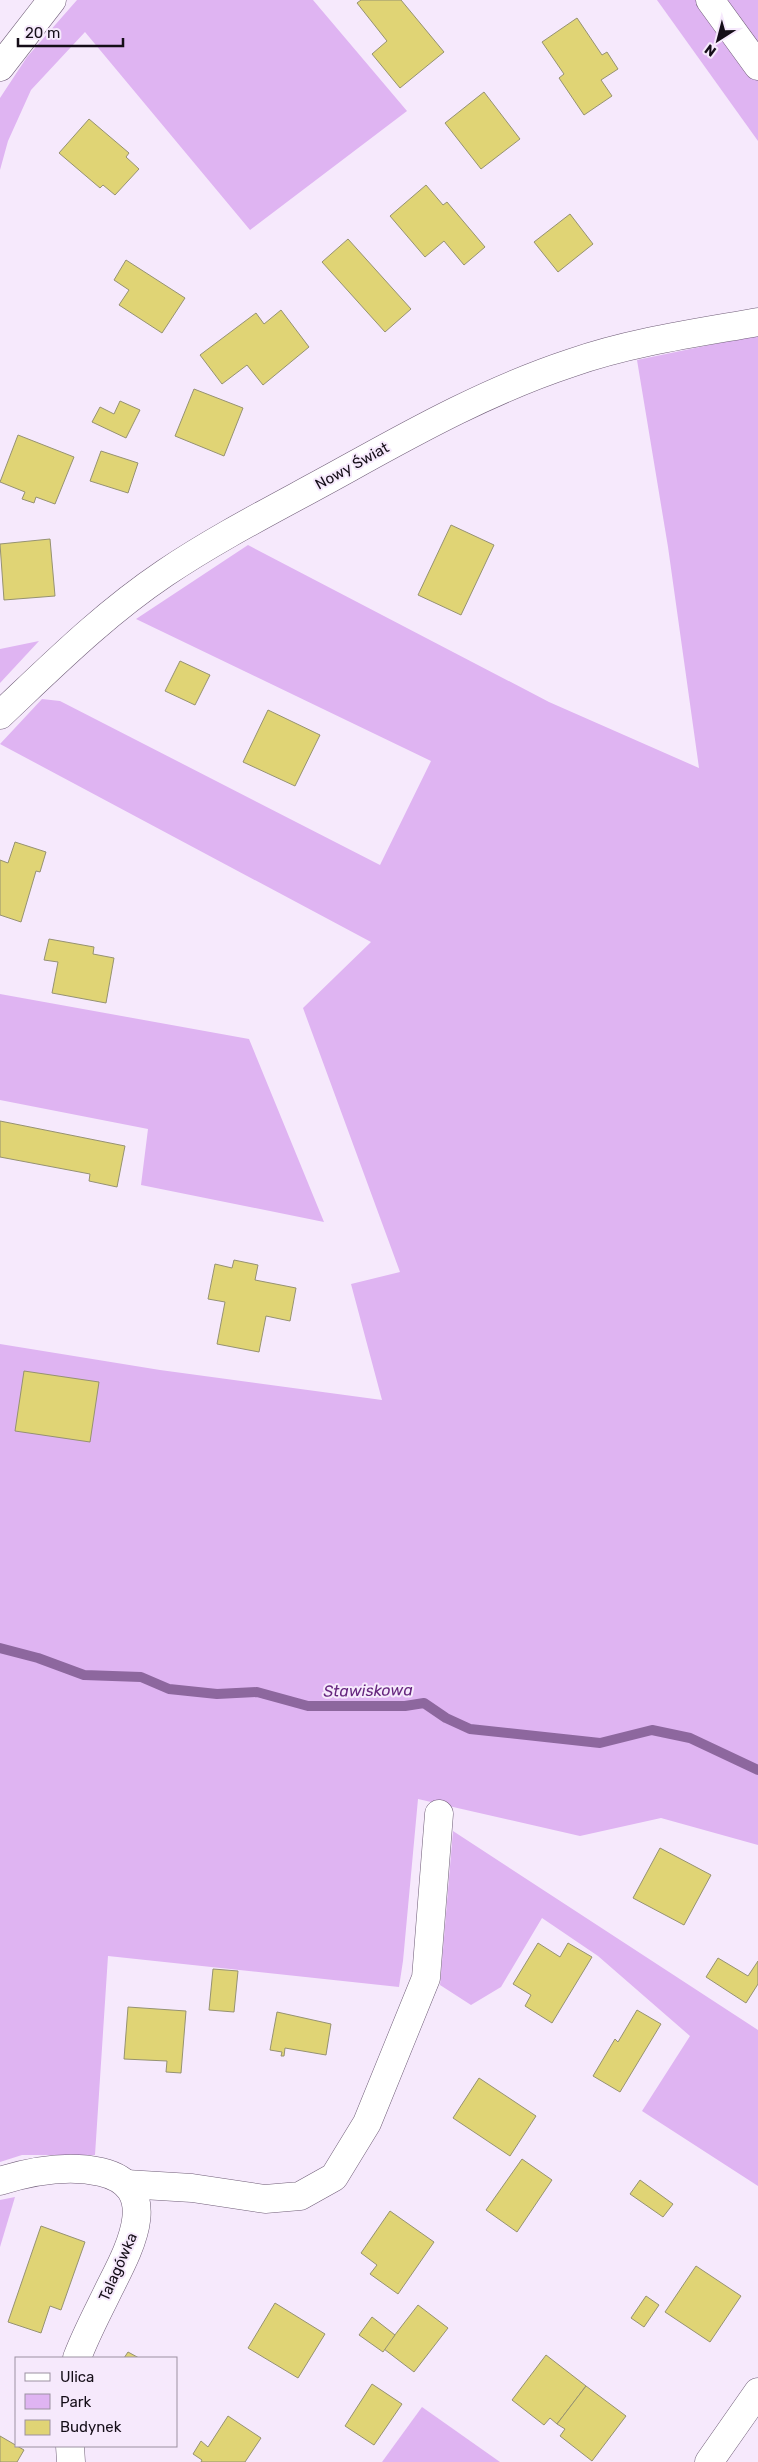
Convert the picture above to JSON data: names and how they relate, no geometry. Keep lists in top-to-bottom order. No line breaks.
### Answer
{"streets":{"street":["Nowy Świat","Talagówka"]},"water":["Stawiskowa"],"legend":["Ulica","Park","Budynek"],"scale_bar":"20 m","north":"bottom left"}
